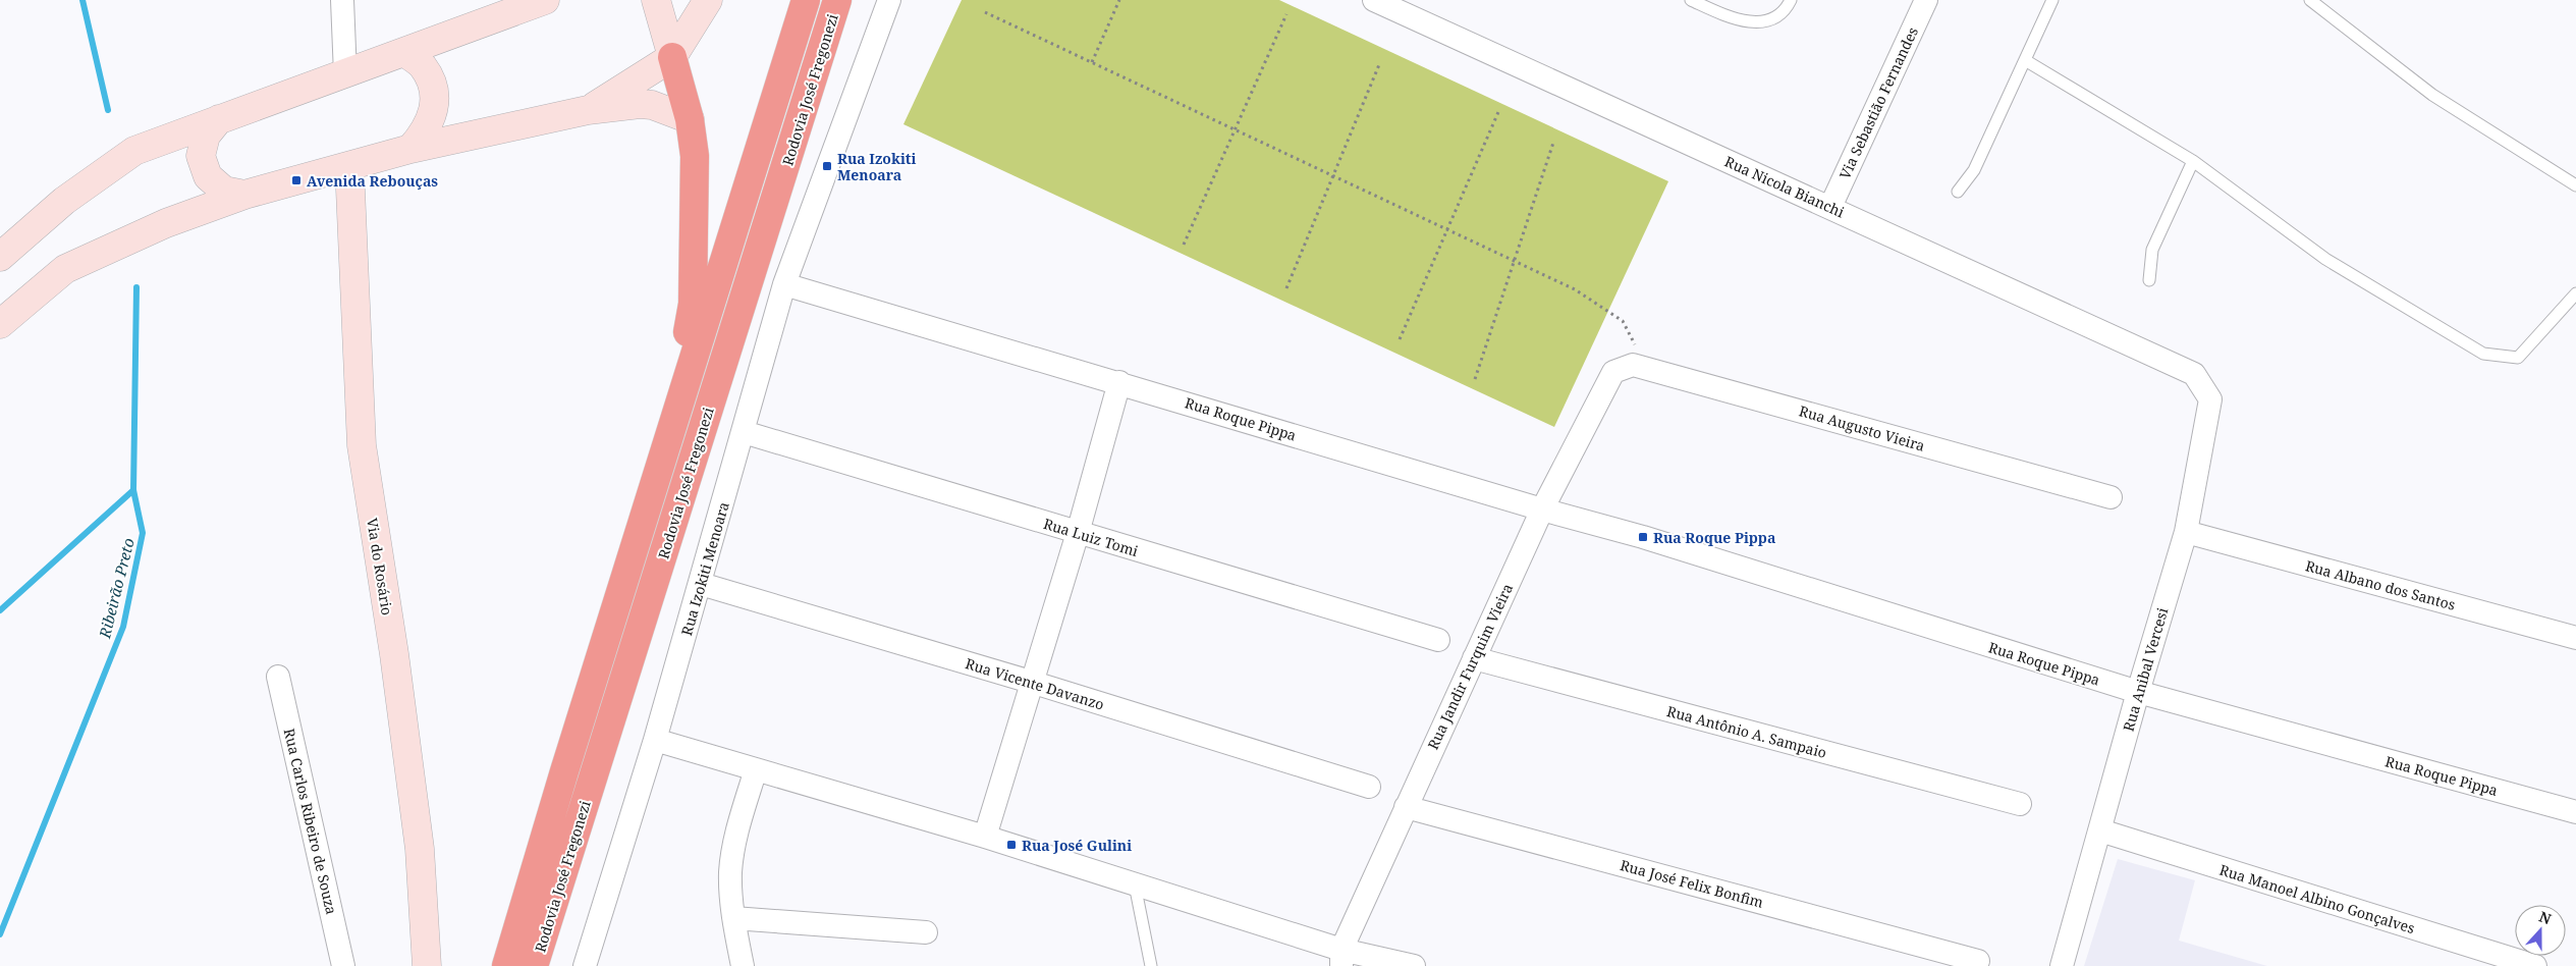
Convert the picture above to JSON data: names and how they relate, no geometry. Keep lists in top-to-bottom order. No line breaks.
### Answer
{"streets":{"highway":["Rodovia José Fregonezi"],"street":["Via Sebastião Fernandes","Rua Nicola Bianchi","Rua Roque Pippa","Rua Augusto Vieira","Rua Luiz Tomi","Via do Rosário","Rua Izokiti Menoara","Rua Albano dos Santos","Rua Jandir Furquim Vieira","Rua Anibal Vercesi","Rua Vicente Davanzo","Rua Antônio A. Sampaio","Rua Carlos Ribeiro de Souza","Rua José Felix Bonfim","Rua Manoel Albino Gonçalves"]},"crossings":[["Via Sebastião Fernandes","Rua Nicola Bianchi"],["Rua Nicola Bianchi","Rua Anibal Vercesi"],["Rua Roque Pippa","Rua Izokiti Menoara"],["Rua Roque Pippa","Rua Jandir Furquim Vieira"],["Rua Roque Pippa","Rua Anibal Vercesi"],["Rua Augusto Vieira","Rua Jandir Furquim Vieira"],["Rua Luiz Tomi","Rua Izokiti Menoara"],["Rua Izokiti Menoara","Rua Vicente Davanzo"],["Rua Albano dos Santos","Rua Anibal Vercesi"],["Rua Jandir Furquim Vieira","Rua Antônio A. Sampaio"],["Rua Jandir Furquim Vieira","Rua José Felix Bonfim"],["Rua Anibal Vercesi","Rua Manoel Albino Gonçalves"]],"water":["Ribeirão Preto"],"places":{"transit":["Rua Izokiti Menoara","Avenida Rebouças","Rua Roque Pippa","Rua José Gulini"]},"north":"top"}
